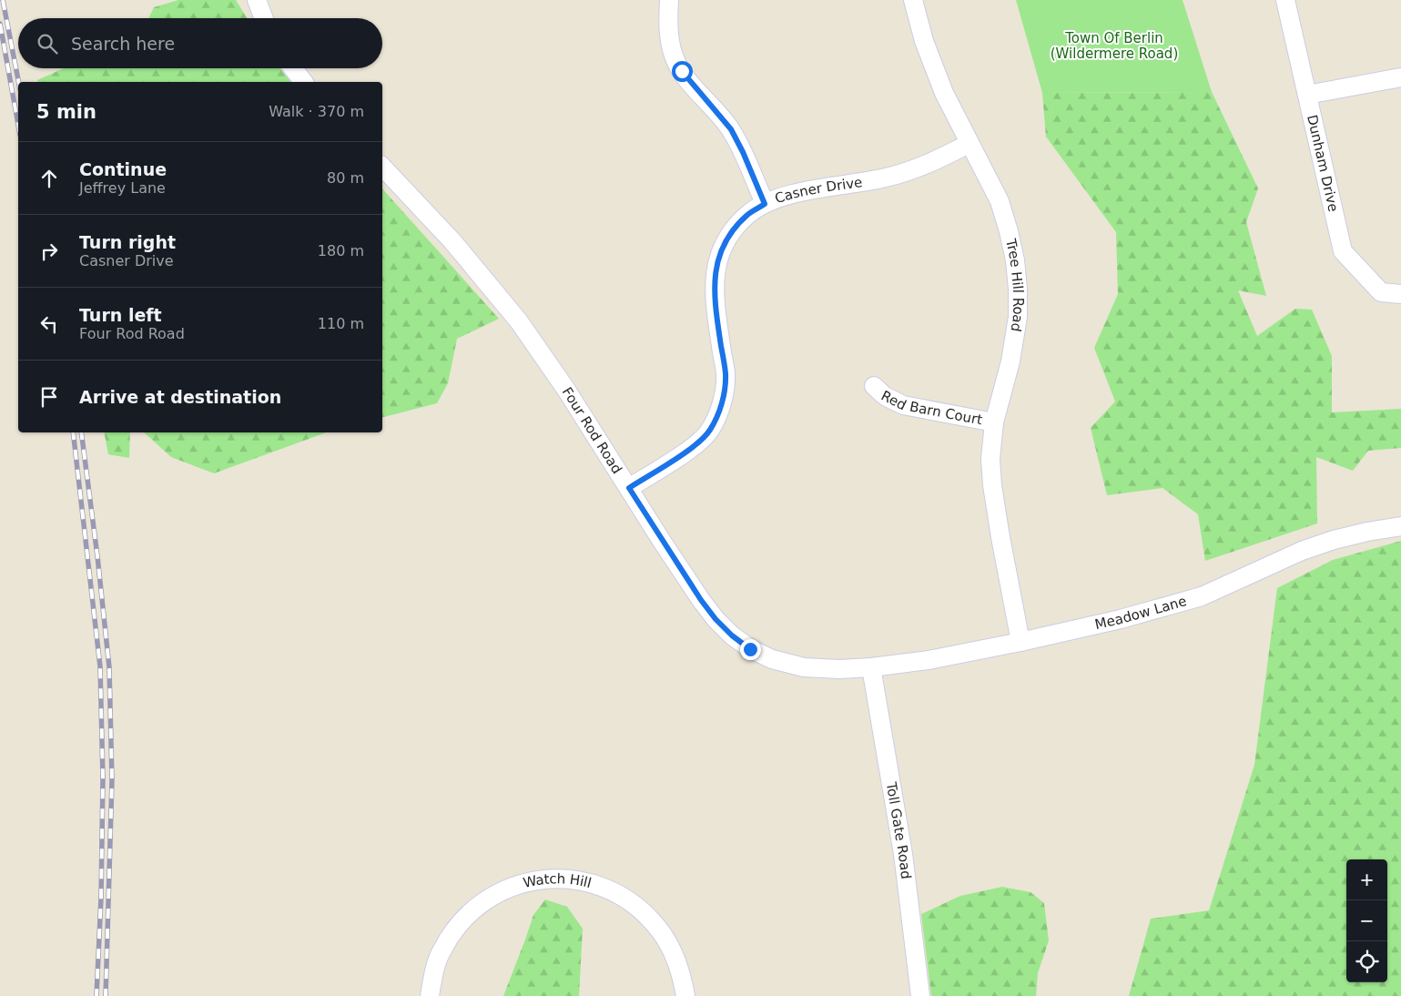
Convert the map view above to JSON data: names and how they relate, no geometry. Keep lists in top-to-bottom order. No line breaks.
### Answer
{"streets":{"street":["Dunham Drive","Casner Drive","Tree Hill Road","Red Barn Court","Four Rod Road","Meadow Lane","Toll Gate Road","Watch Hill"]},"crossings":[["Casner Drive","Tree Hill Road"],["Casner Drive","Four Rod Road"],["Tree Hill Road","Red Barn Court"],["Tree Hill Road","Meadow Lane"],["Four Rod Road","Meadow Lane"],["Four Rod Road","Toll Gate Road"],["Meadow Lane","Toll Gate Road"]],"parks":["Town Of Berlin (Wildermere Road)"],"page":{"search":"Search here","heading":["5 min","Walk · 370 m"],"list":[["Continue","Jeffrey Lane","80 m"],["Turn right","Casner Drive","180 m"],["Turn left","Four Rod Road","110 m"],"Arrive at destination"],"map_buttons":["+","−"]}}
